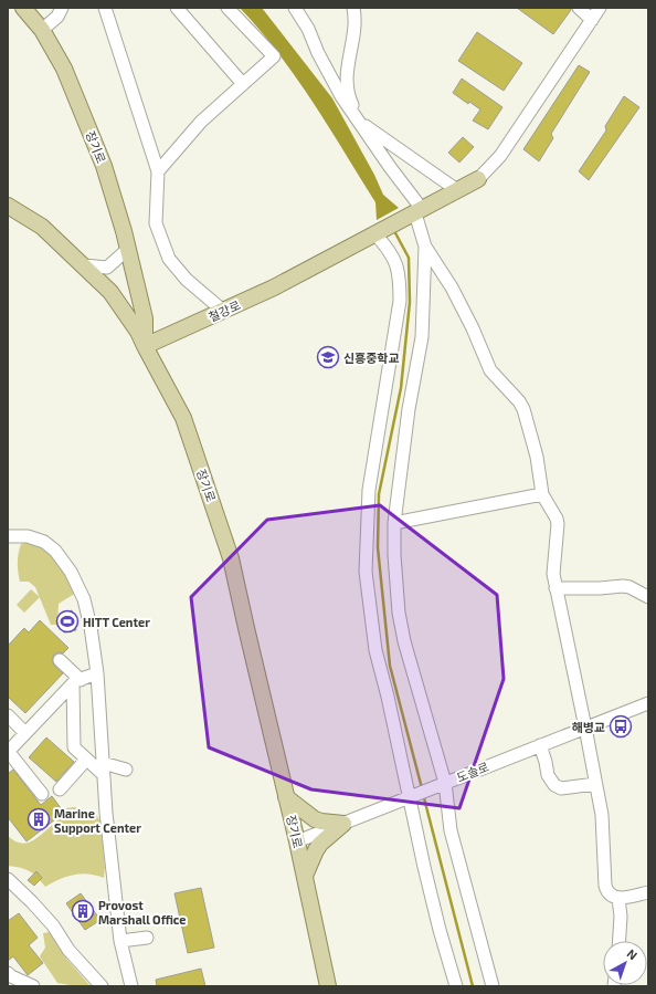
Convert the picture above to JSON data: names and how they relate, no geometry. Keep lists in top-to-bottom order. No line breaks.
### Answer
{"streets":{"main road":["장기로","철강로"],"street":["도솔로"]},"crossings":[["장기로","철강로"],["장기로","도솔로"]],"places":{"school or university":["신흥중학교"],"sports":["HITT Center"],"bus stop":["해병교"],"building":["Marine Support Center","Provost Marshall Office"]},"north":"top right"}
